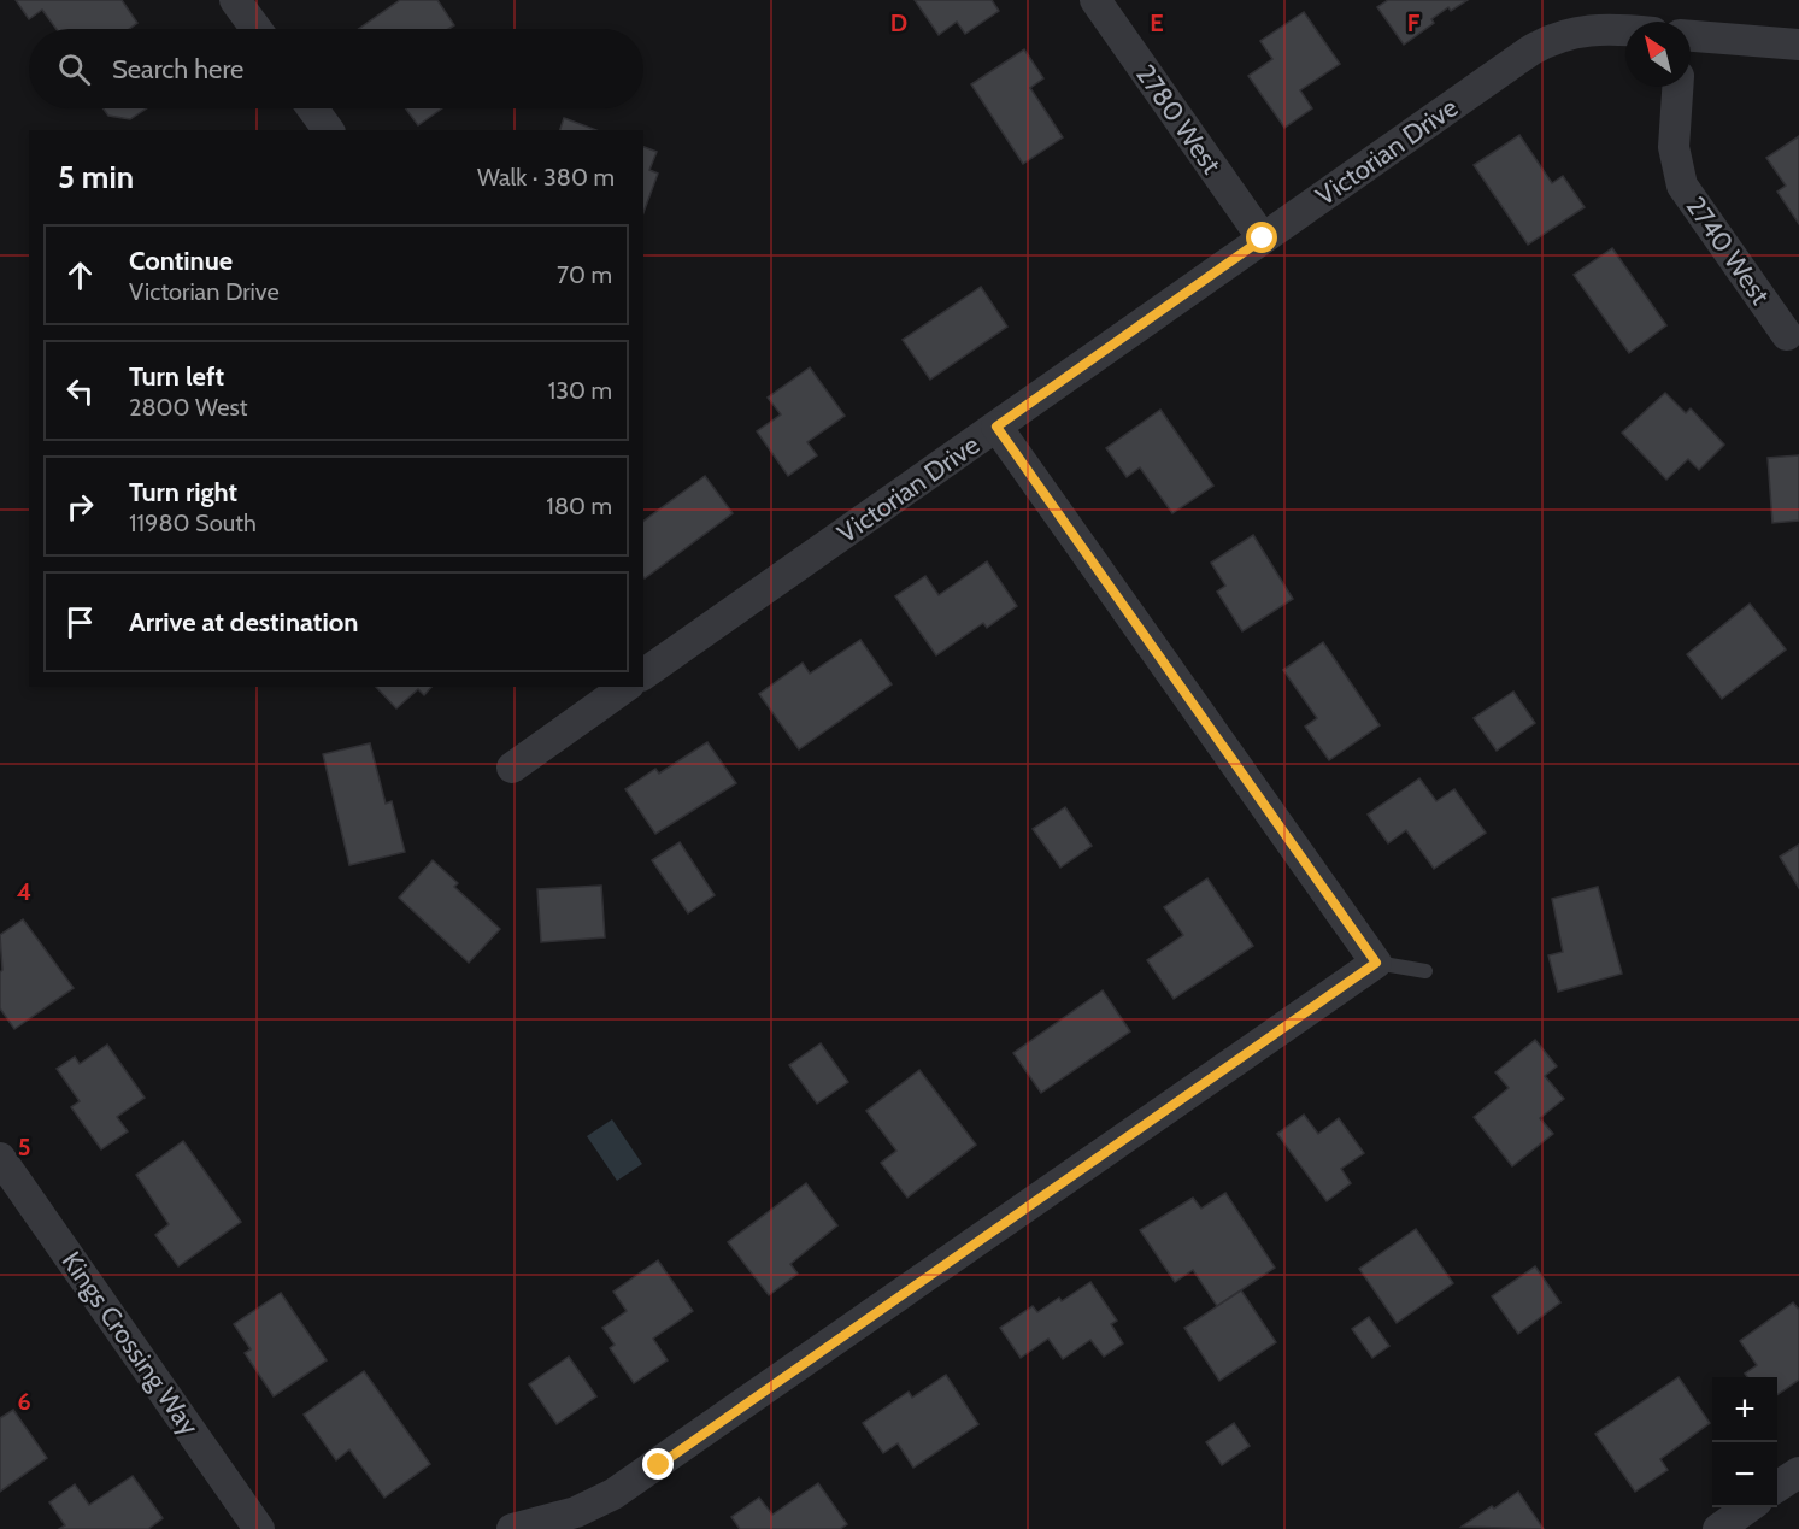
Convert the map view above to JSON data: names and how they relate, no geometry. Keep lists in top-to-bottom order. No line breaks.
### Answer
{"streets":{"street":["2780 West","Victorian Drive","2740 West","Kings Crossing Way"]},"crossings":[["2780 West","Victorian Drive"]],"north":"top left","page":{"search":"Search here","heading":["5 min","Walk · 380 m"],"list":[["Continue","Victorian Drive","70 m"],["Turn left","2800 West","130 m"],["Turn right","11980 South","180 m"],"Arrive at destination"],"map_buttons":["+","−"]},"grid":{"columns":["D","E","F"],"rows":["4","5","6"]}}
